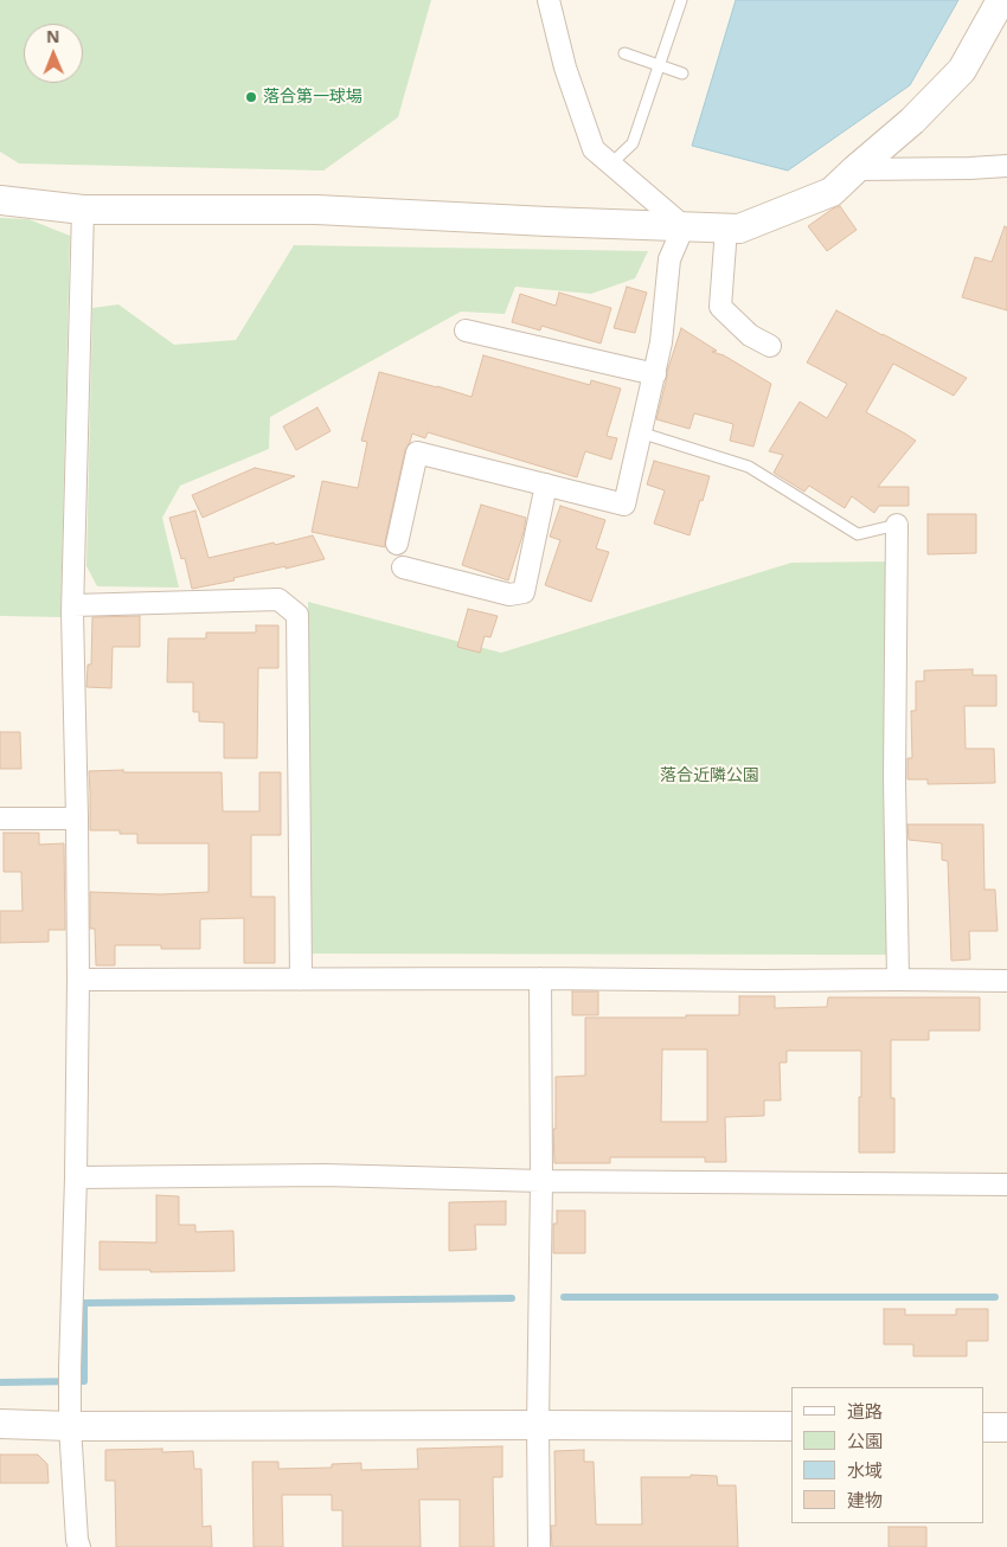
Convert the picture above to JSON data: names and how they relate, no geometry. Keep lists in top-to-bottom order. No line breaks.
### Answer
{"parks":["落合近隣公園"],"places":["落合第一球場"],"legend":["道路","公園","水域","建物"],"north":"top"}
